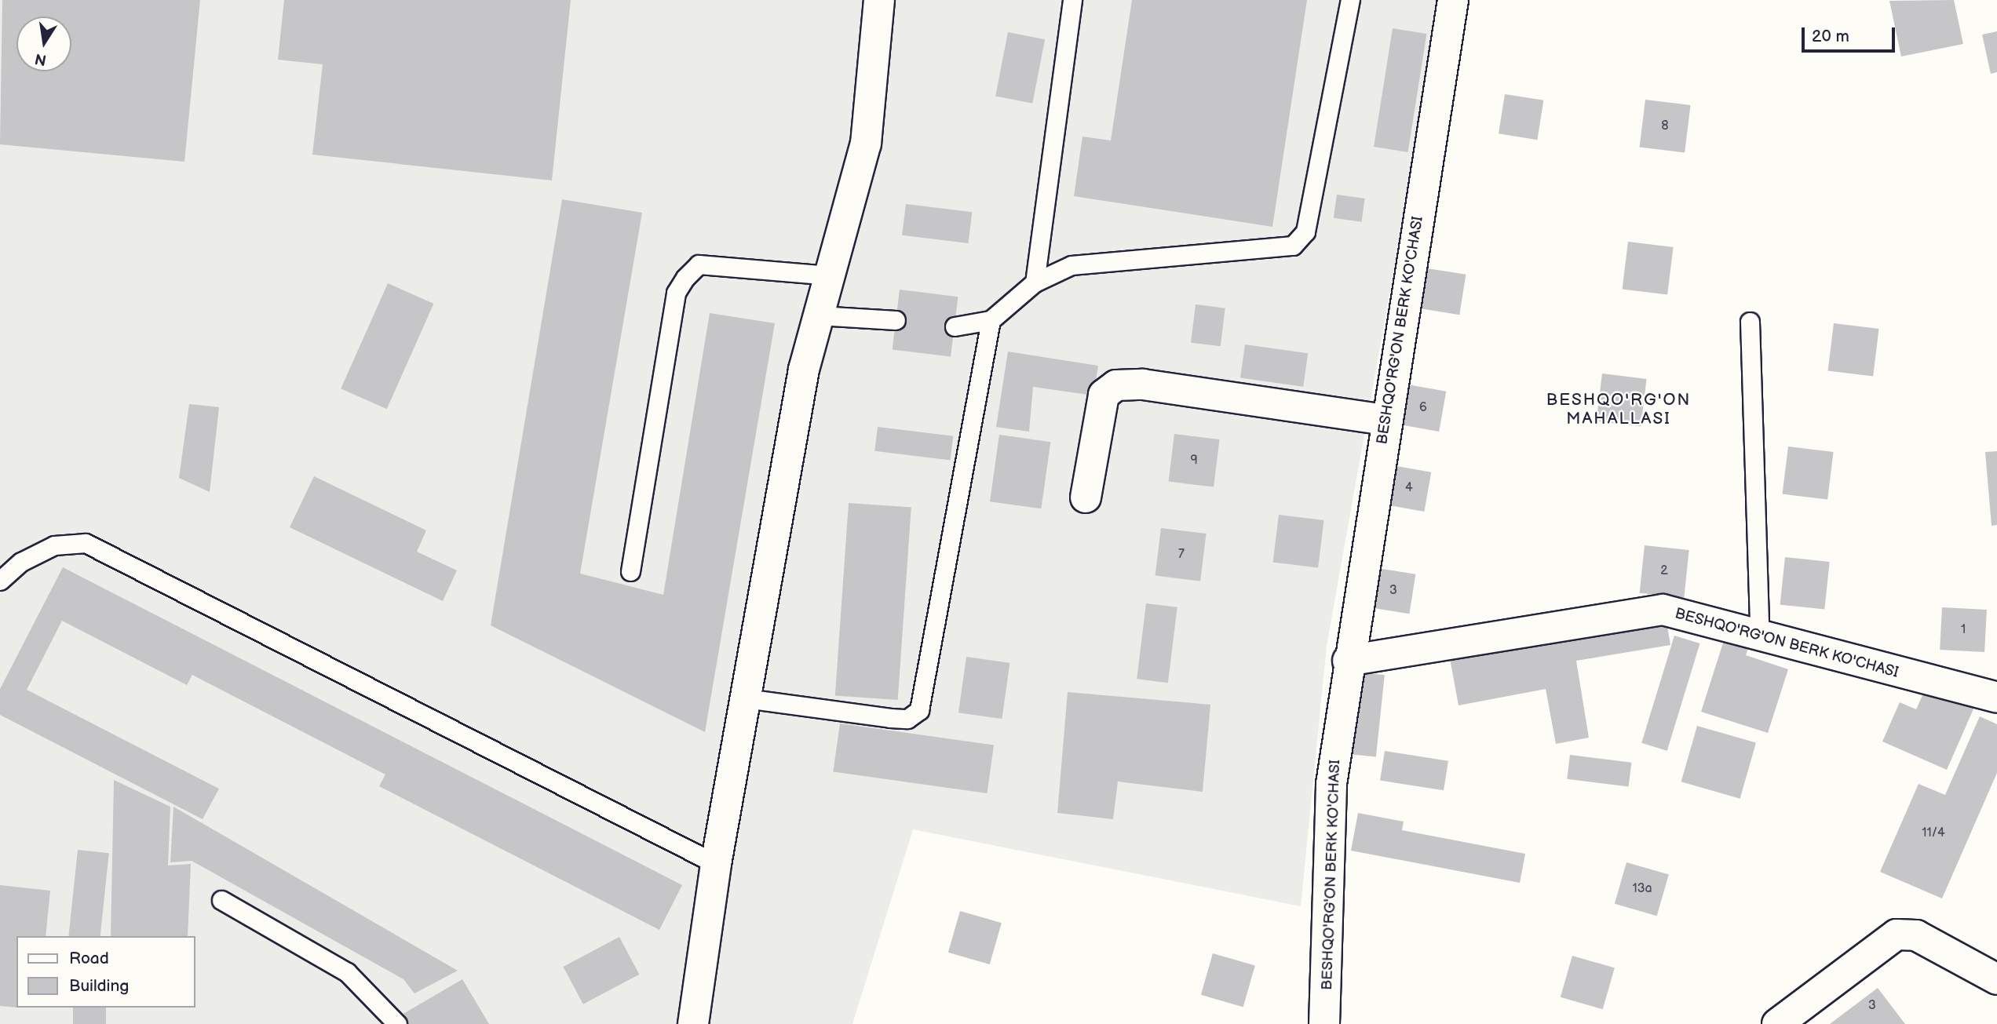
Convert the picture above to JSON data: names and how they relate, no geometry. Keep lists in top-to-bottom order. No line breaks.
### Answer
{"streets":{"street":["BESHQO'RG'ON BERK KO'CHASI"]},"districts":["BESHQO'RG'ON MAHALLASI"],"house_numbers":["8","6","9","4","7","2","3","1","11/4","13a","3"],"legend":["Road","Building"],"scale_bar":"20 m","north":"bottom"}
